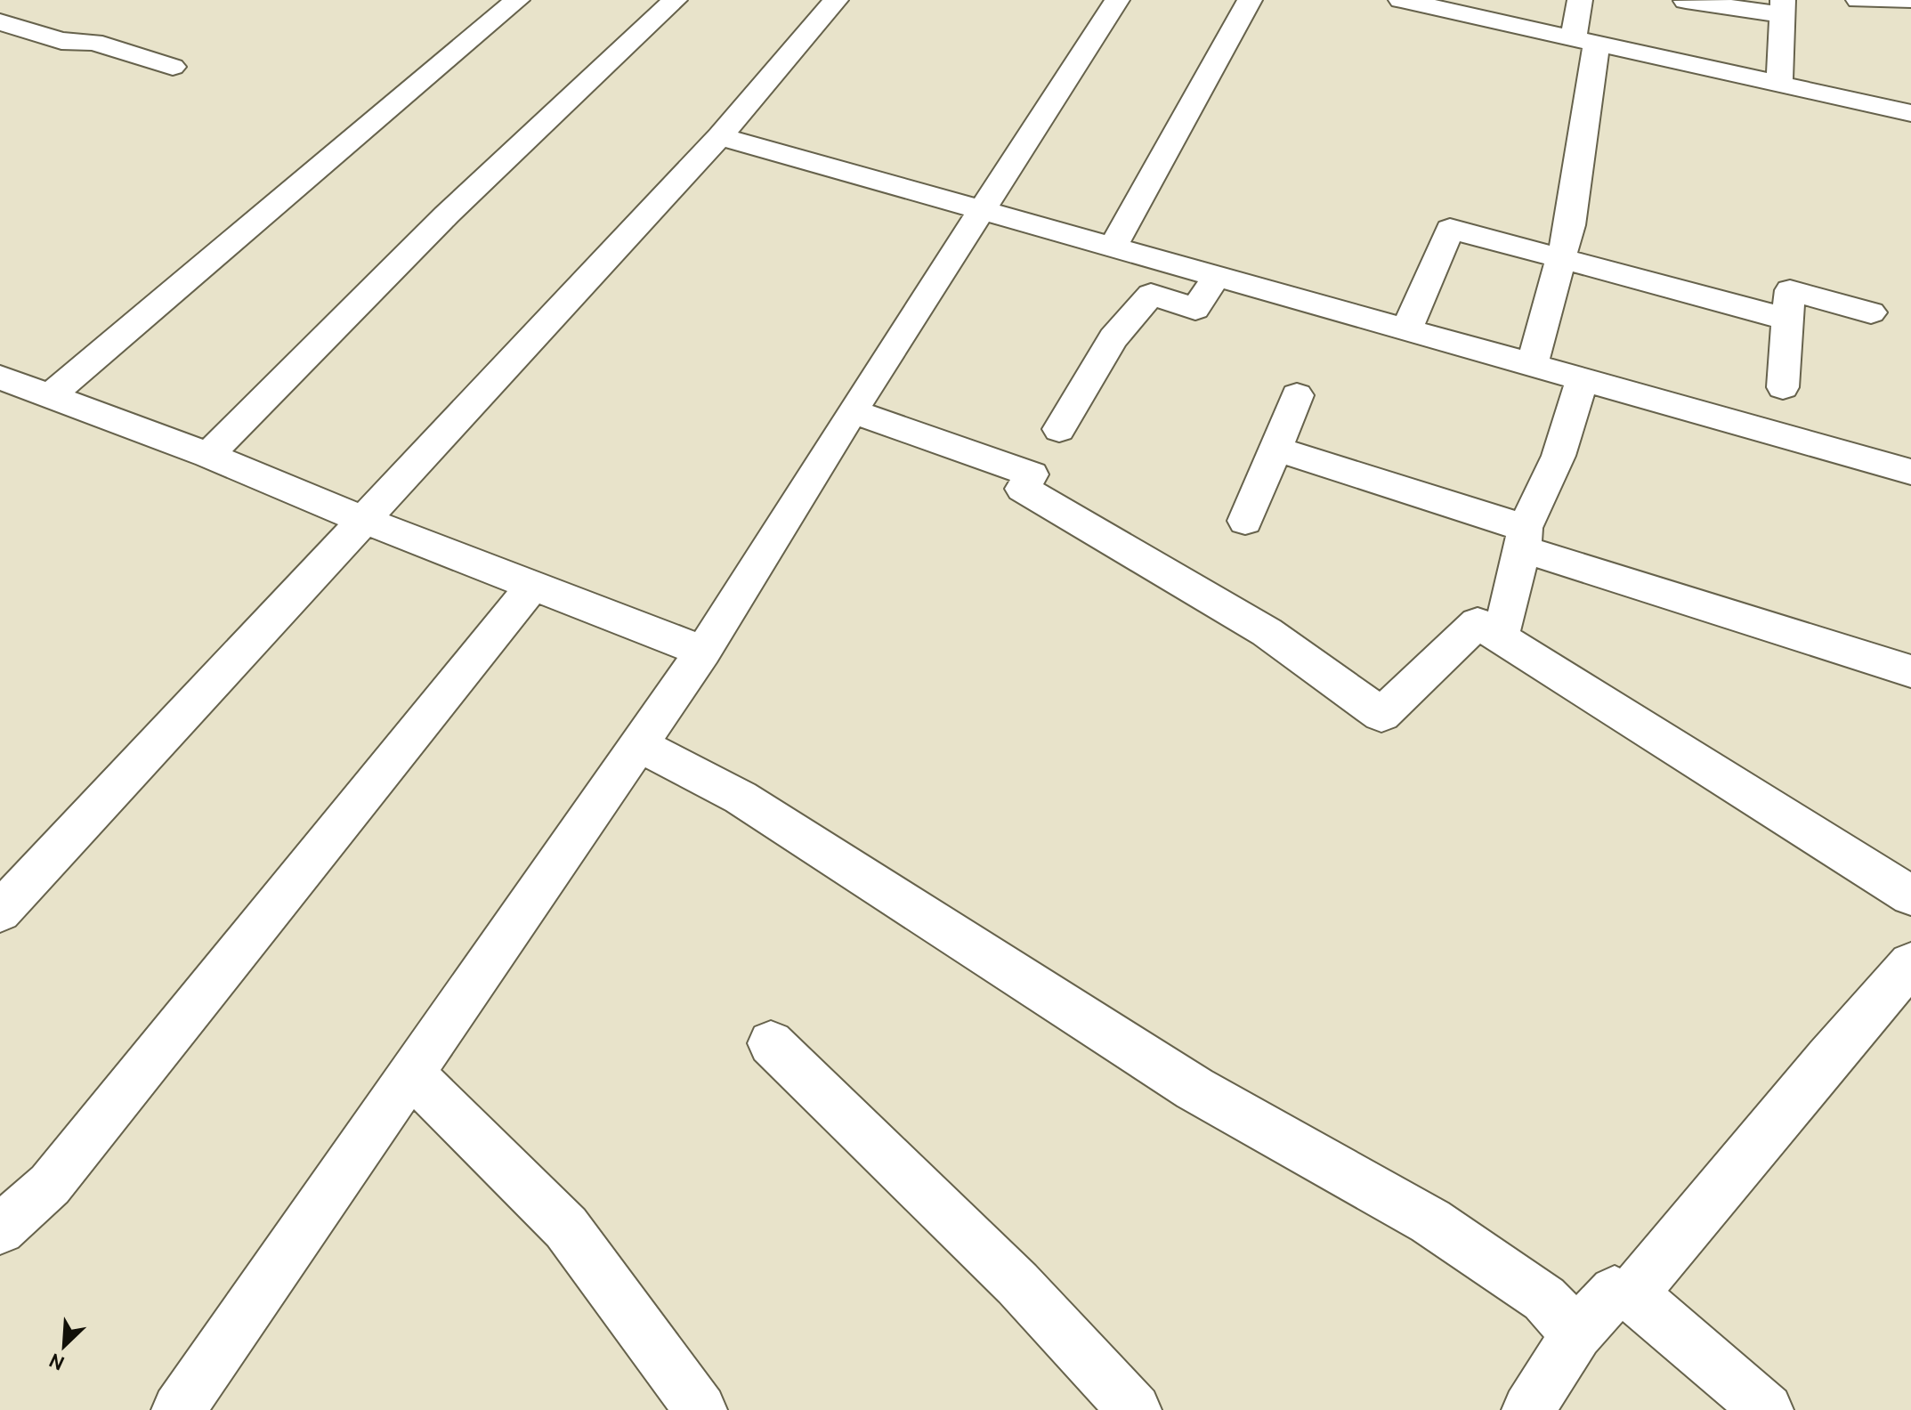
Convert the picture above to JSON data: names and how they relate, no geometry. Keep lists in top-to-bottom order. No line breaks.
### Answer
{"north":"bottom left"}
